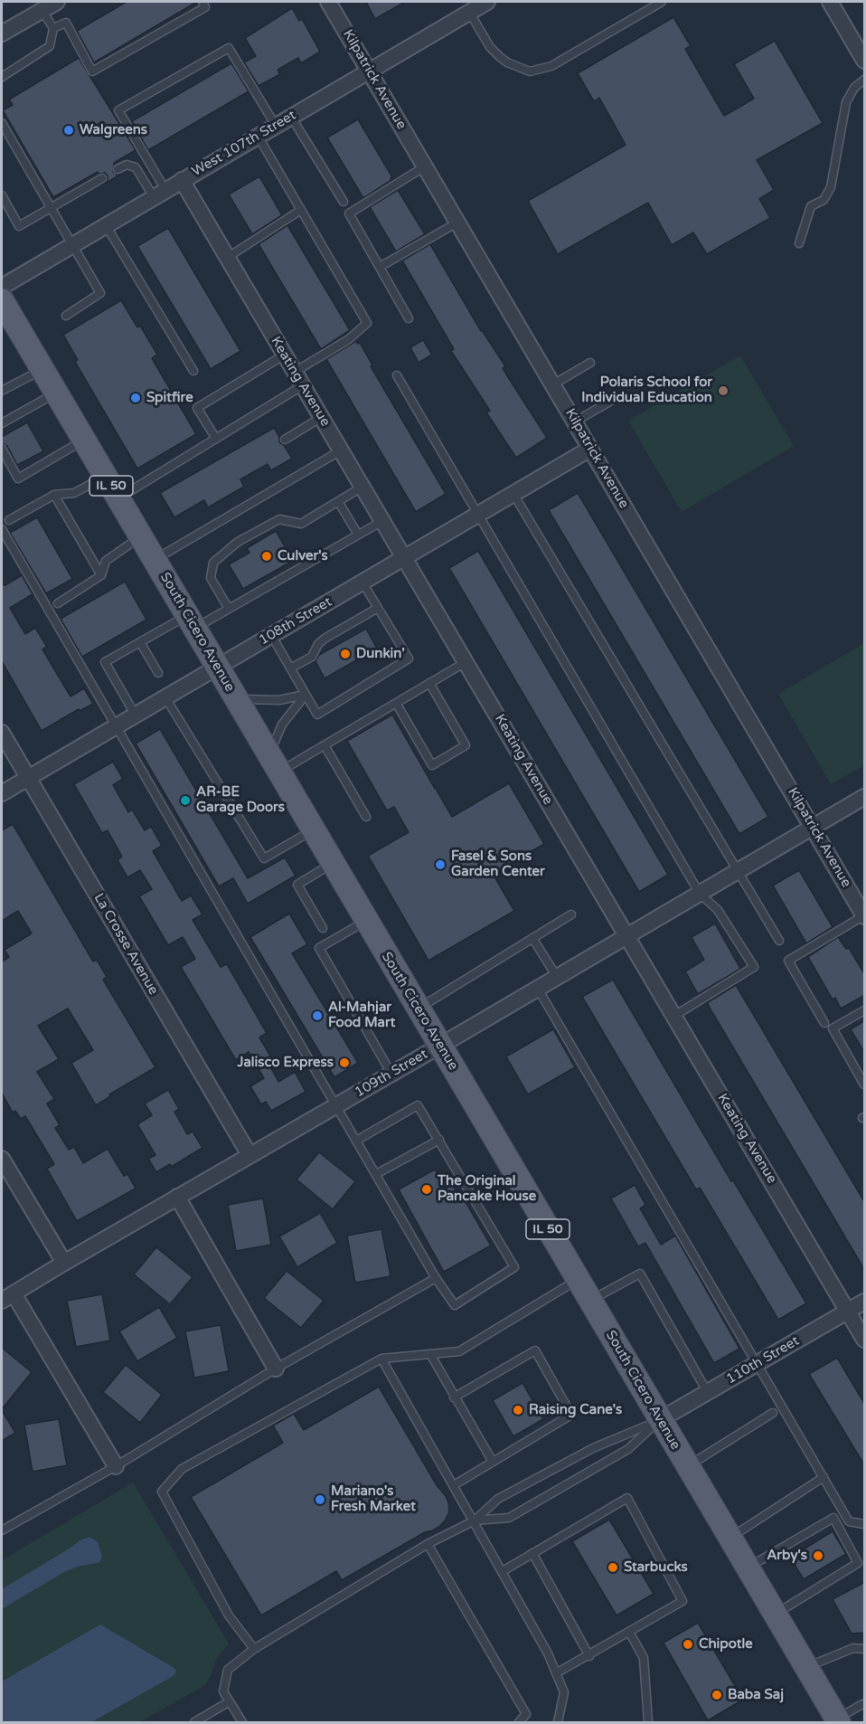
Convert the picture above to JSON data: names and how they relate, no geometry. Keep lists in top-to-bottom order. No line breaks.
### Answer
{"streets":{"main road":["IL 50","South Cicero Avenue"],"street":["Kilpatrick Avenue","West 107th Street","Keating Avenue","108th Street","La Crosse Avenue","109th Street","110th Street"]},"crossings":[["Kilpatrick Avenue","West 107th Street"],["Kilpatrick Avenue","108th Street"],["Kilpatrick Avenue","109th Street"],["West 107th Street","Keating Avenue"],["Keating Avenue","108th Street"],["Keating Avenue","109th Street"],["Keating Avenue","110th Street"],["108th Street","South Cicero Avenue"],["108th Street","La Crosse Avenue"],["South Cicero Avenue","109th Street"],["South Cicero Avenue","110th Street"],["La Crosse Avenue","109th Street"]],"places":["Walgreens","Polaris School for Individual Education","Spitfire","Culver's","Dunkin'","AR-BE Garage Doors","Fasel & Sons Garden Center","Al-Mahjar Food Mart","Jalisco Express","The Original Pancake House","Raising Cane's","Mariano's Fresh Market","Arby's","Starbucks","Chipotle","Baba Saj"]}
